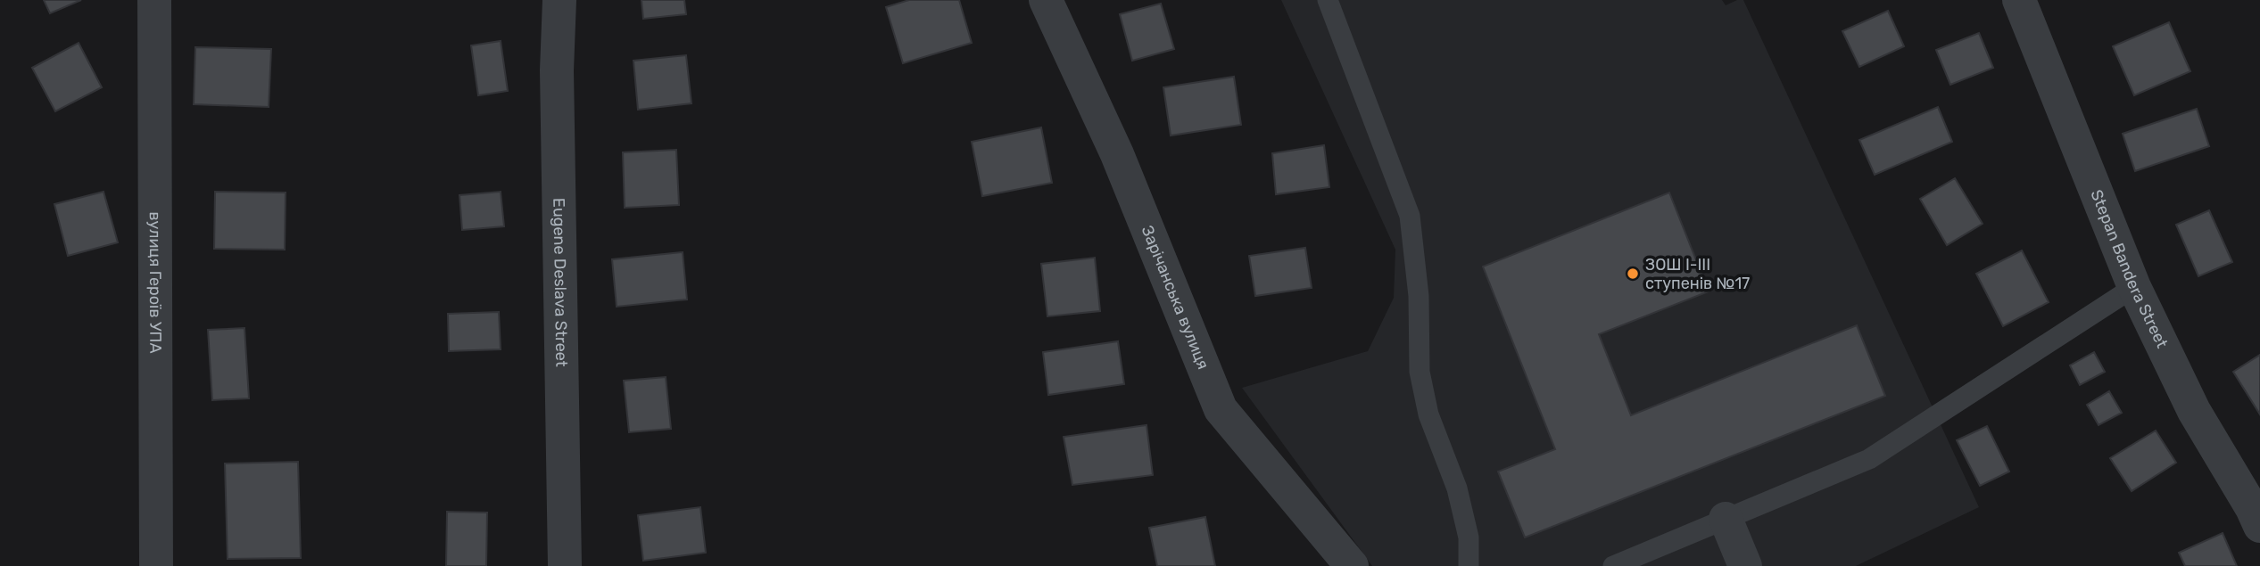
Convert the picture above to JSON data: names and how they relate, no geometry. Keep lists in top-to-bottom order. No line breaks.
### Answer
{"streets":{"street":["Stepan Bandera Street","вулиця Героїв УПА","Eugene Deslava Street","Зарічанська вулиця"]},"places":["ЗОШ І-ІІІ ступенів №17"]}
